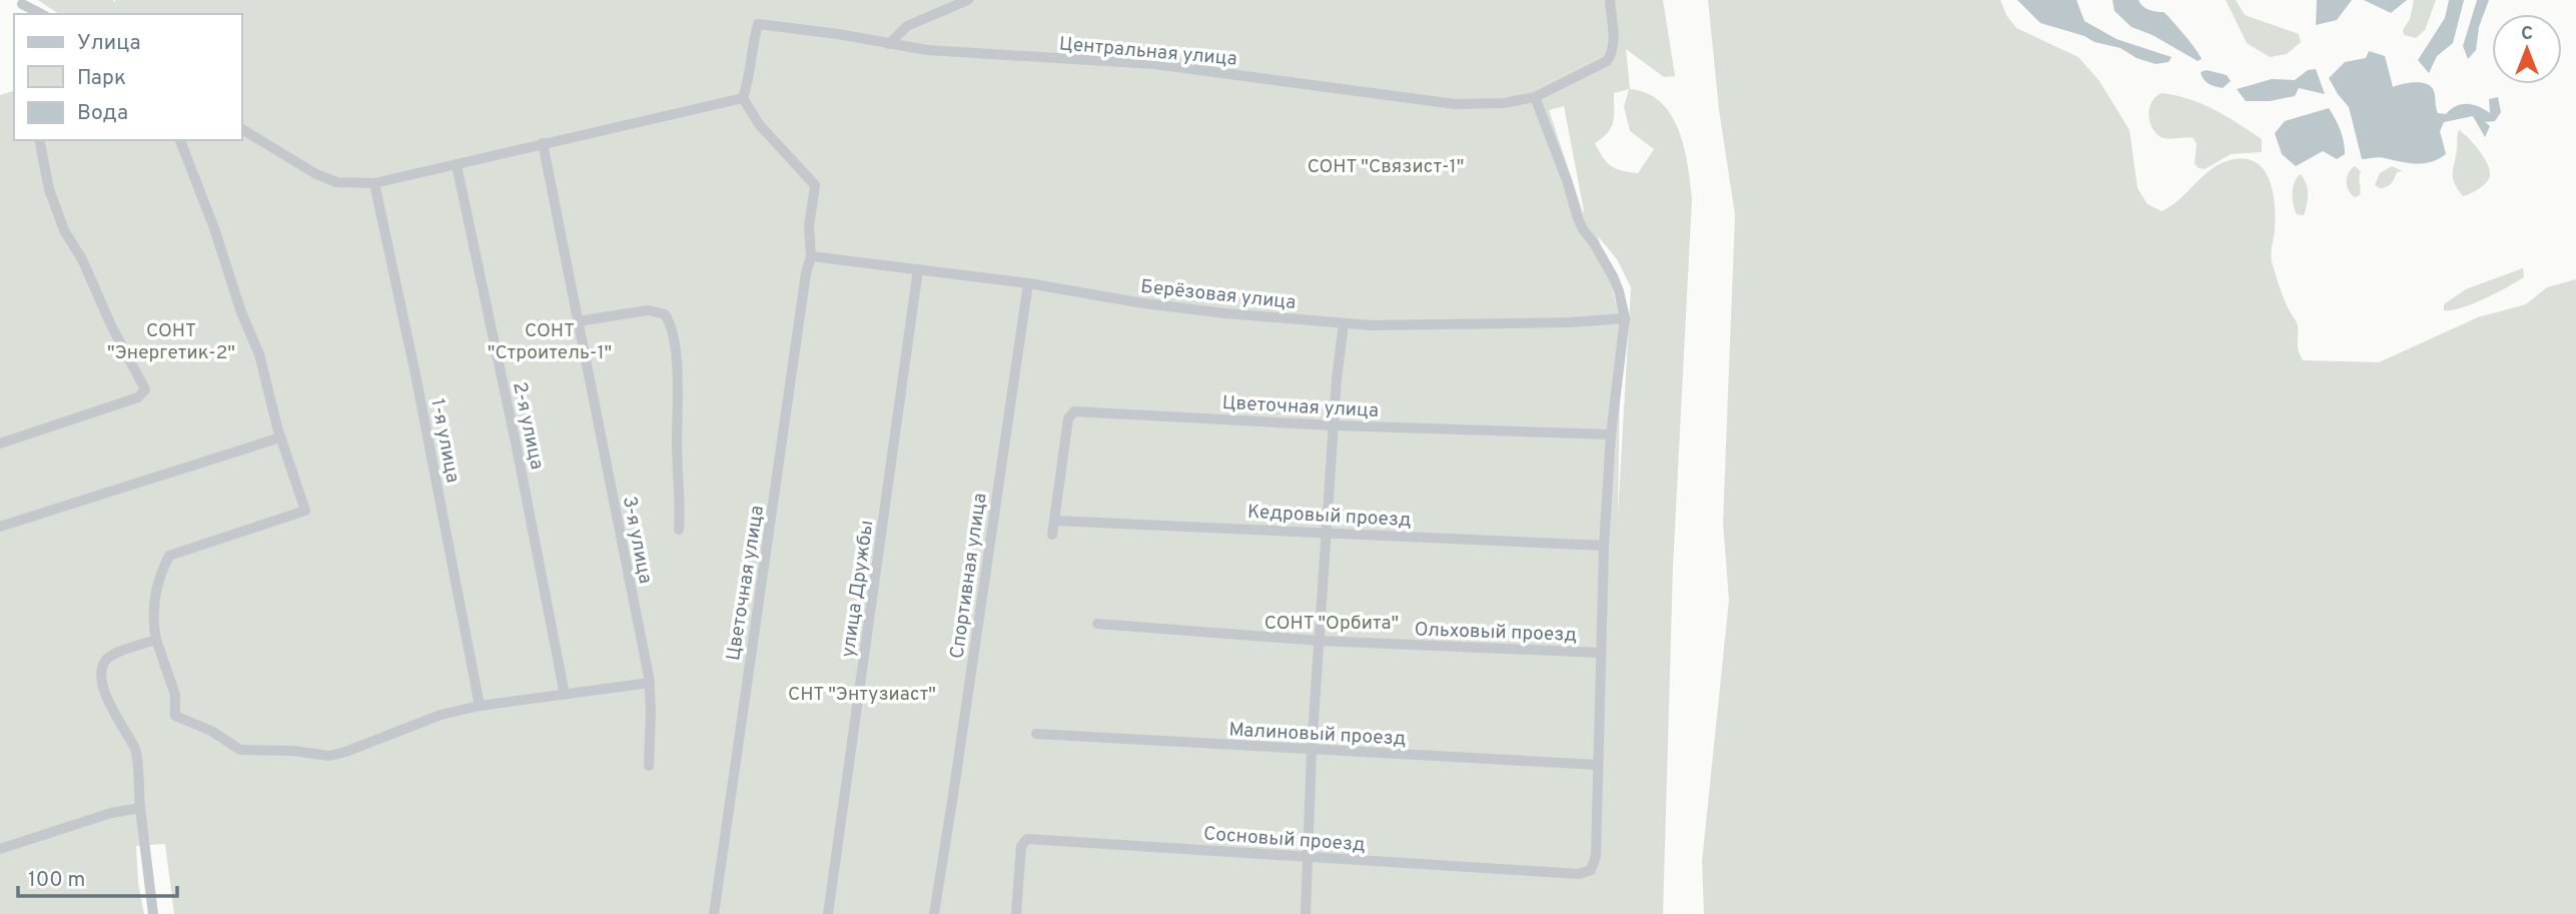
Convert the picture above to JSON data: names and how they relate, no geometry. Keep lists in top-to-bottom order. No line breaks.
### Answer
{"streets":{"street":["Центральная улица","Берёзовая улица","Цветочная улица","2-я улица","1-я улица","Кедровый проезд","3-я улица","Спортивная улица","улица Дружбы","Ольховый проезд","Малиновый проезд","Сосновый проезд"]},"crossings":[["Центральная улица","Цветочная улица"],["Берёзовая улица","Цветочная улица"],["Берёзовая улица","Спортивная улица"],["Берёзовая улица","улица Дружбы"],["Цветочная улица","Кедровый проезд"],["Малиновый проезд","Сосновый проезд"]],"parks":["СОНТ \"Связист-1\"","СОНТ \"Энергетик-2\"","СОНТ \"Строитель-1\"","СОНТ \"Орбита\"","СНТ \"Энтузиаст\""],"legend":["Улица","Парк","Вода"],"scale_bar":"100 m","north":"top"}
